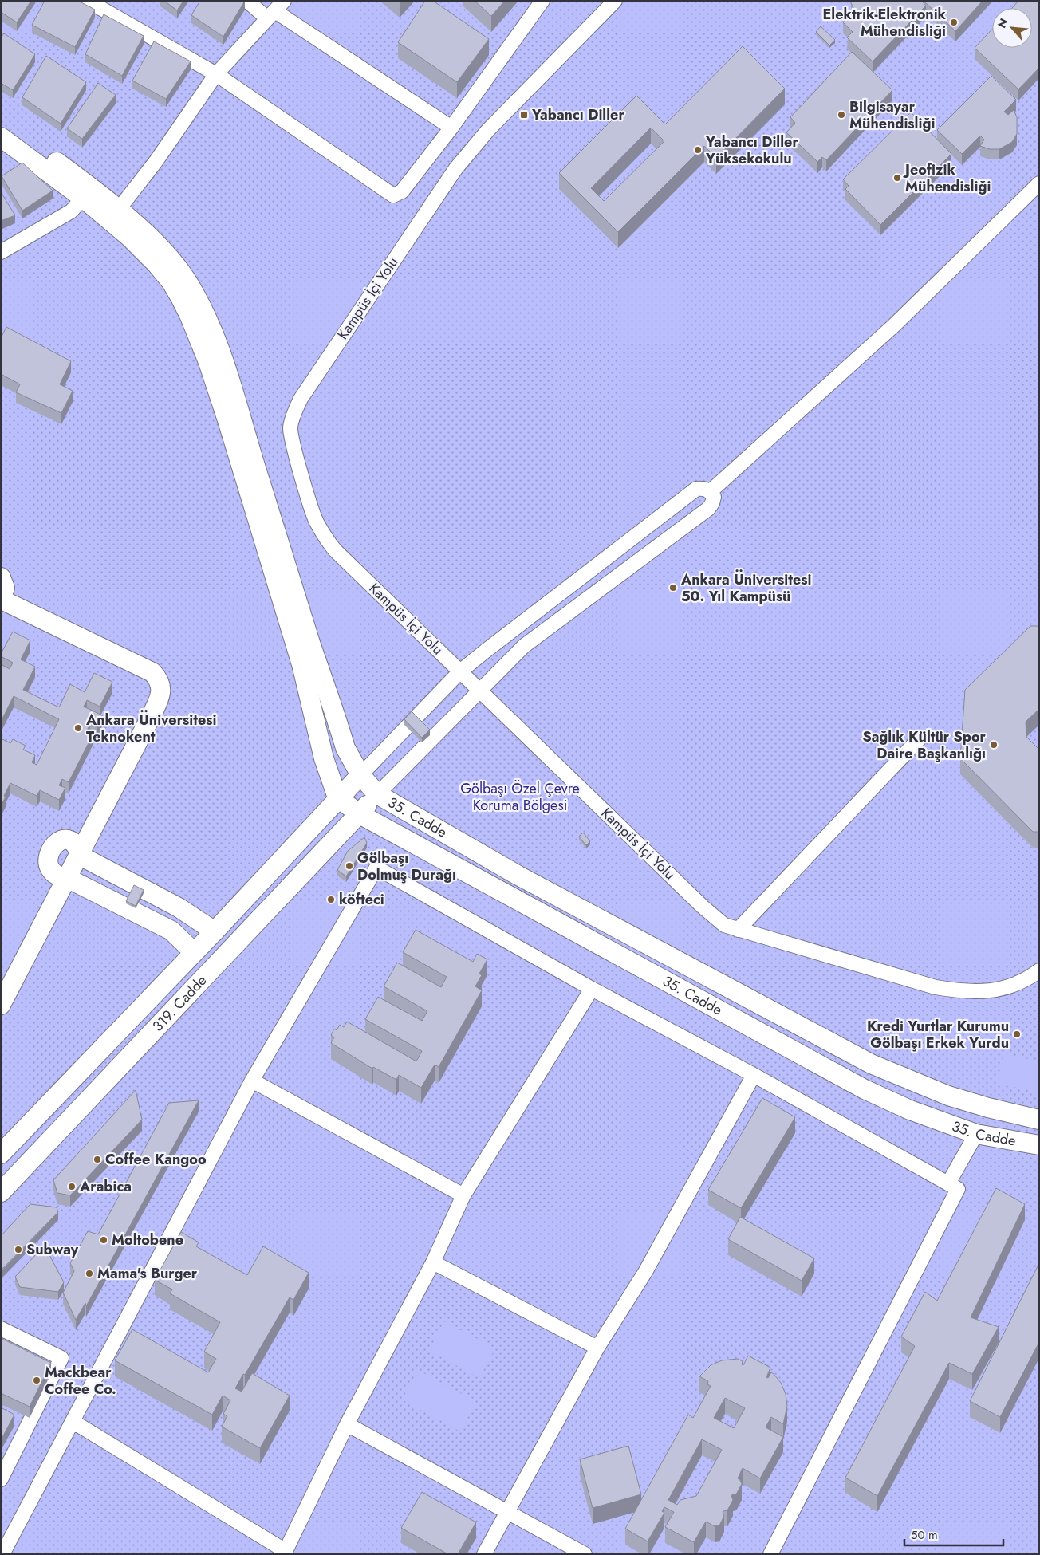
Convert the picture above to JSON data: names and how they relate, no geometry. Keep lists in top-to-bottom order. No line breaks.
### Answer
{"streets":{"street":["Kampüs İçi Yolu","35. Cadde","319. Cadde"]},"crossings":[["35. Cadde","319. Cadde"]],"parks":["Gölbaşı Özel Çevre Koruma Bölgesi"],"places":{"other":["Elektrik-Elektronik Mühendisliği","Bilgisayar Mühendisliği","Yabancı Diller Yüksekokulu","Jeofizik Mühendisliği","Ankara Üniversitesi 50. Yıl Kampüsü","Ankara Üniversitesi Teknokent","Sağlık Kültür Spor Daire Başkanlığı","Gölbaşı Dolmuş Durağı","köfteci","Kredi Yurtlar Kurumu Gölbaşı Erkek Yurdu","Coffee Kangoo","Arabica","Moltobene","Subway","Mama's Burger","Mackbear Coffee Co."],"transit":["Yabancı Diller"]},"scale_bar":"50 m","north":"top left"}
